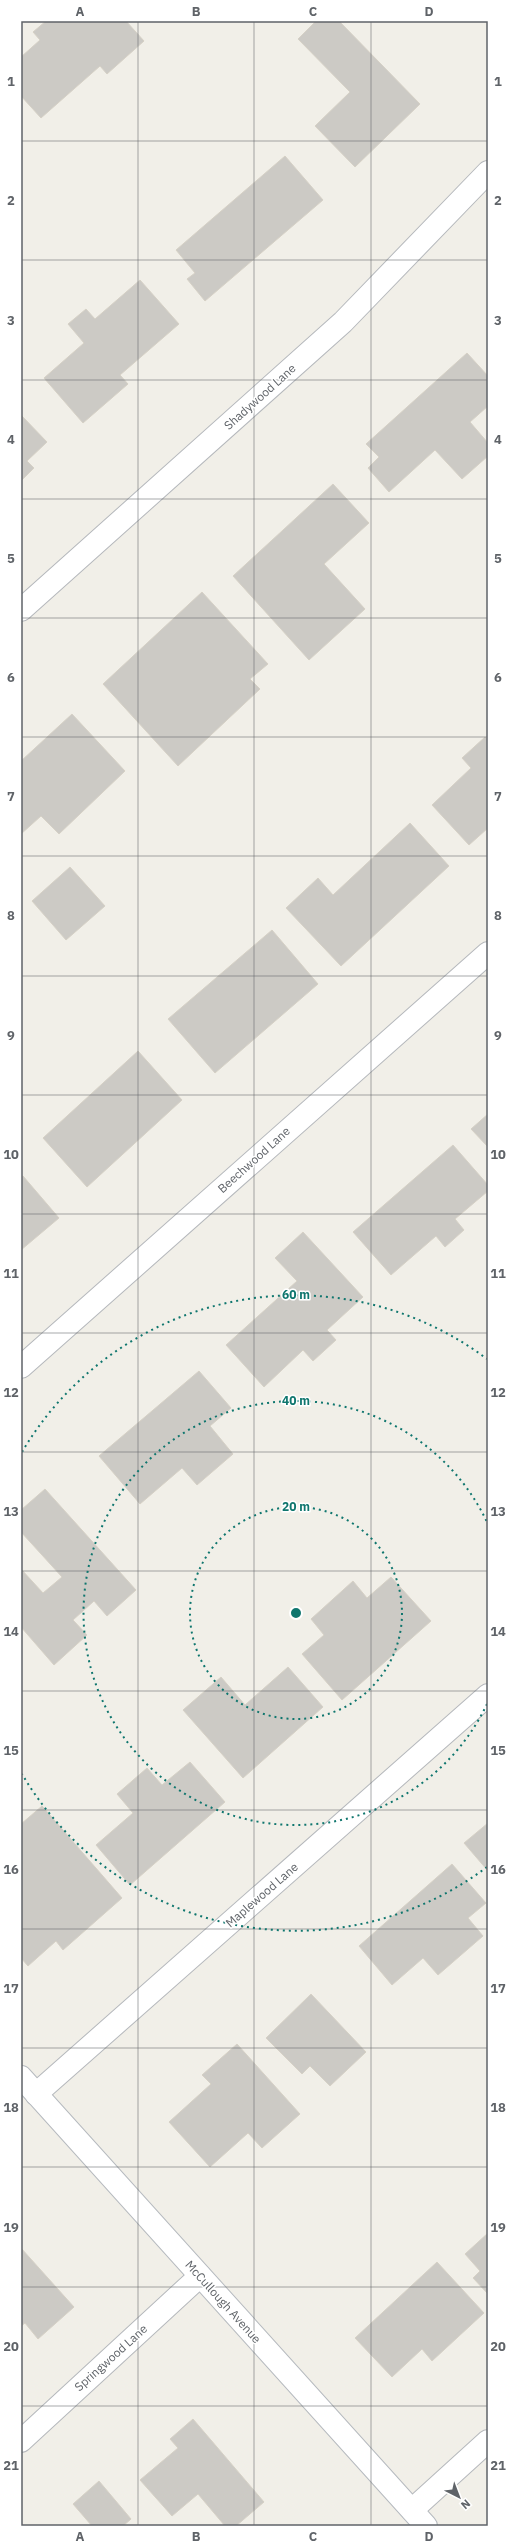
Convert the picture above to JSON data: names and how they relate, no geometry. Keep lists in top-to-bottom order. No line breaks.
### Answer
{"streets":{"street":["Shadywood Lane","Beechwood Lane","Maplewood Lane","McCullough Avenue","Springwood Lane"]},"crossings":[["Maplewood Lane","McCullough Avenue"],["McCullough Avenue","Springwood Lane"]],"north":"bottom right","grid":{"columns":["A","B","C","D"],"rows":["1","2","3","4","5","6","7","8","9","10","11","12","13","14","15","16","17","18","19","20","21"]},"rings":["60 m","40 m","20 m"]}
